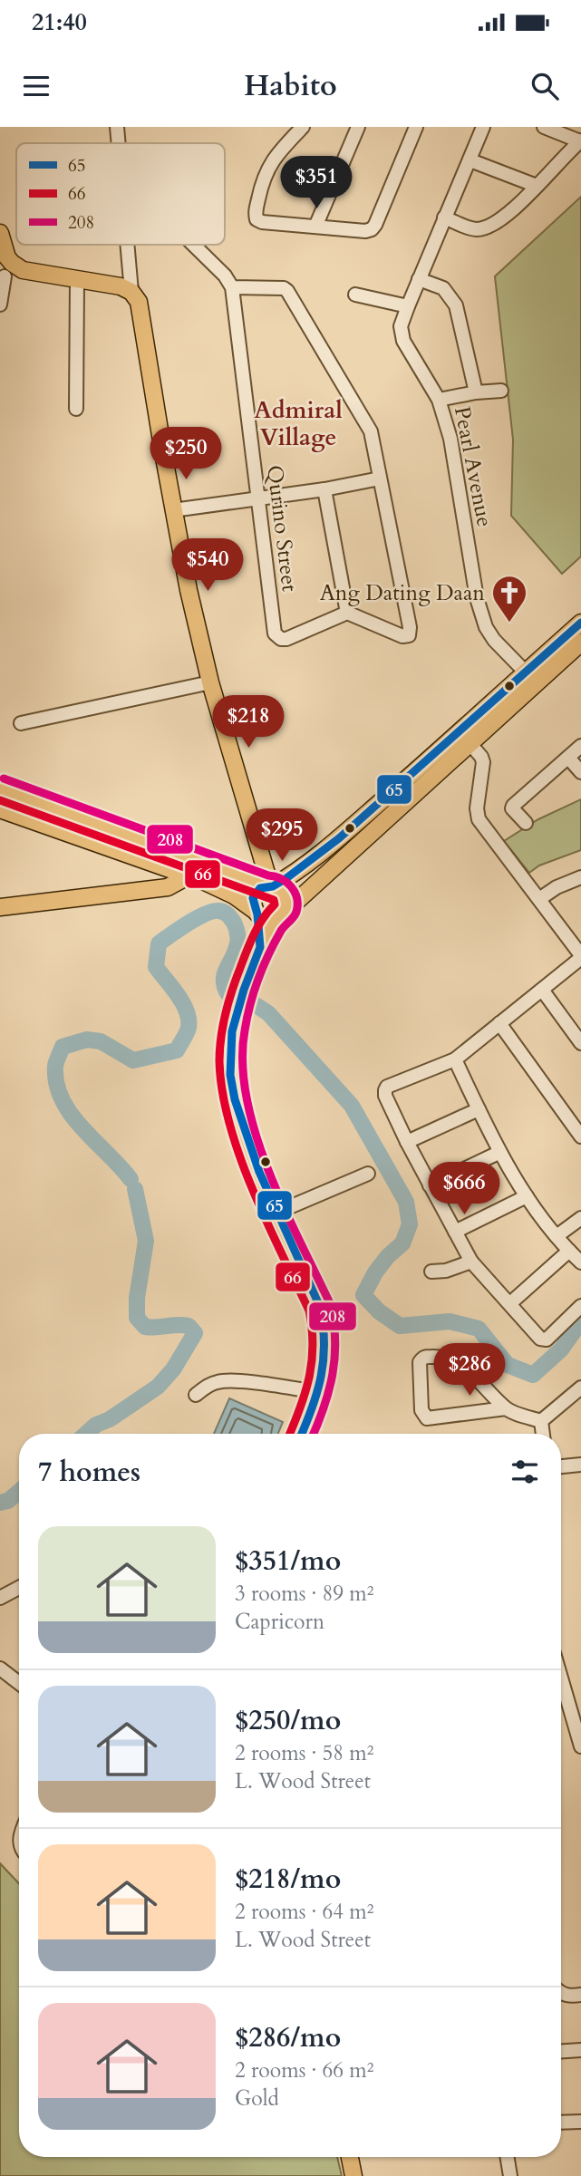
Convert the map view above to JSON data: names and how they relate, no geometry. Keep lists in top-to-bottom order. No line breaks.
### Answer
{"streets":{"street":["Pearl Avenue","Qurino Street"]},"districts":["Admiral Village"],"places":{"church":["Ang Dating Daan"]},"lines":["transit line 65","transit line 208","transit line 66"],"legend":["65","66","208"],"page":{"status":"21:40","header":"Habito","price":["$351","$250","$540","$218","$295","$666","$286"],"heading":"7 homes","list":[{"name":"$351/mo","note":"3 rooms · 89 m² · Capricorn"},{"name":"$250/mo","note":"2 rooms · 58 m² · L. Wood Street"},{"name":"$218/mo","note":"2 rooms · 64 m² · L. Wood Street"},{"name":"$286/mo","note":"2 rooms · 66 m² · Gold"}]}}
